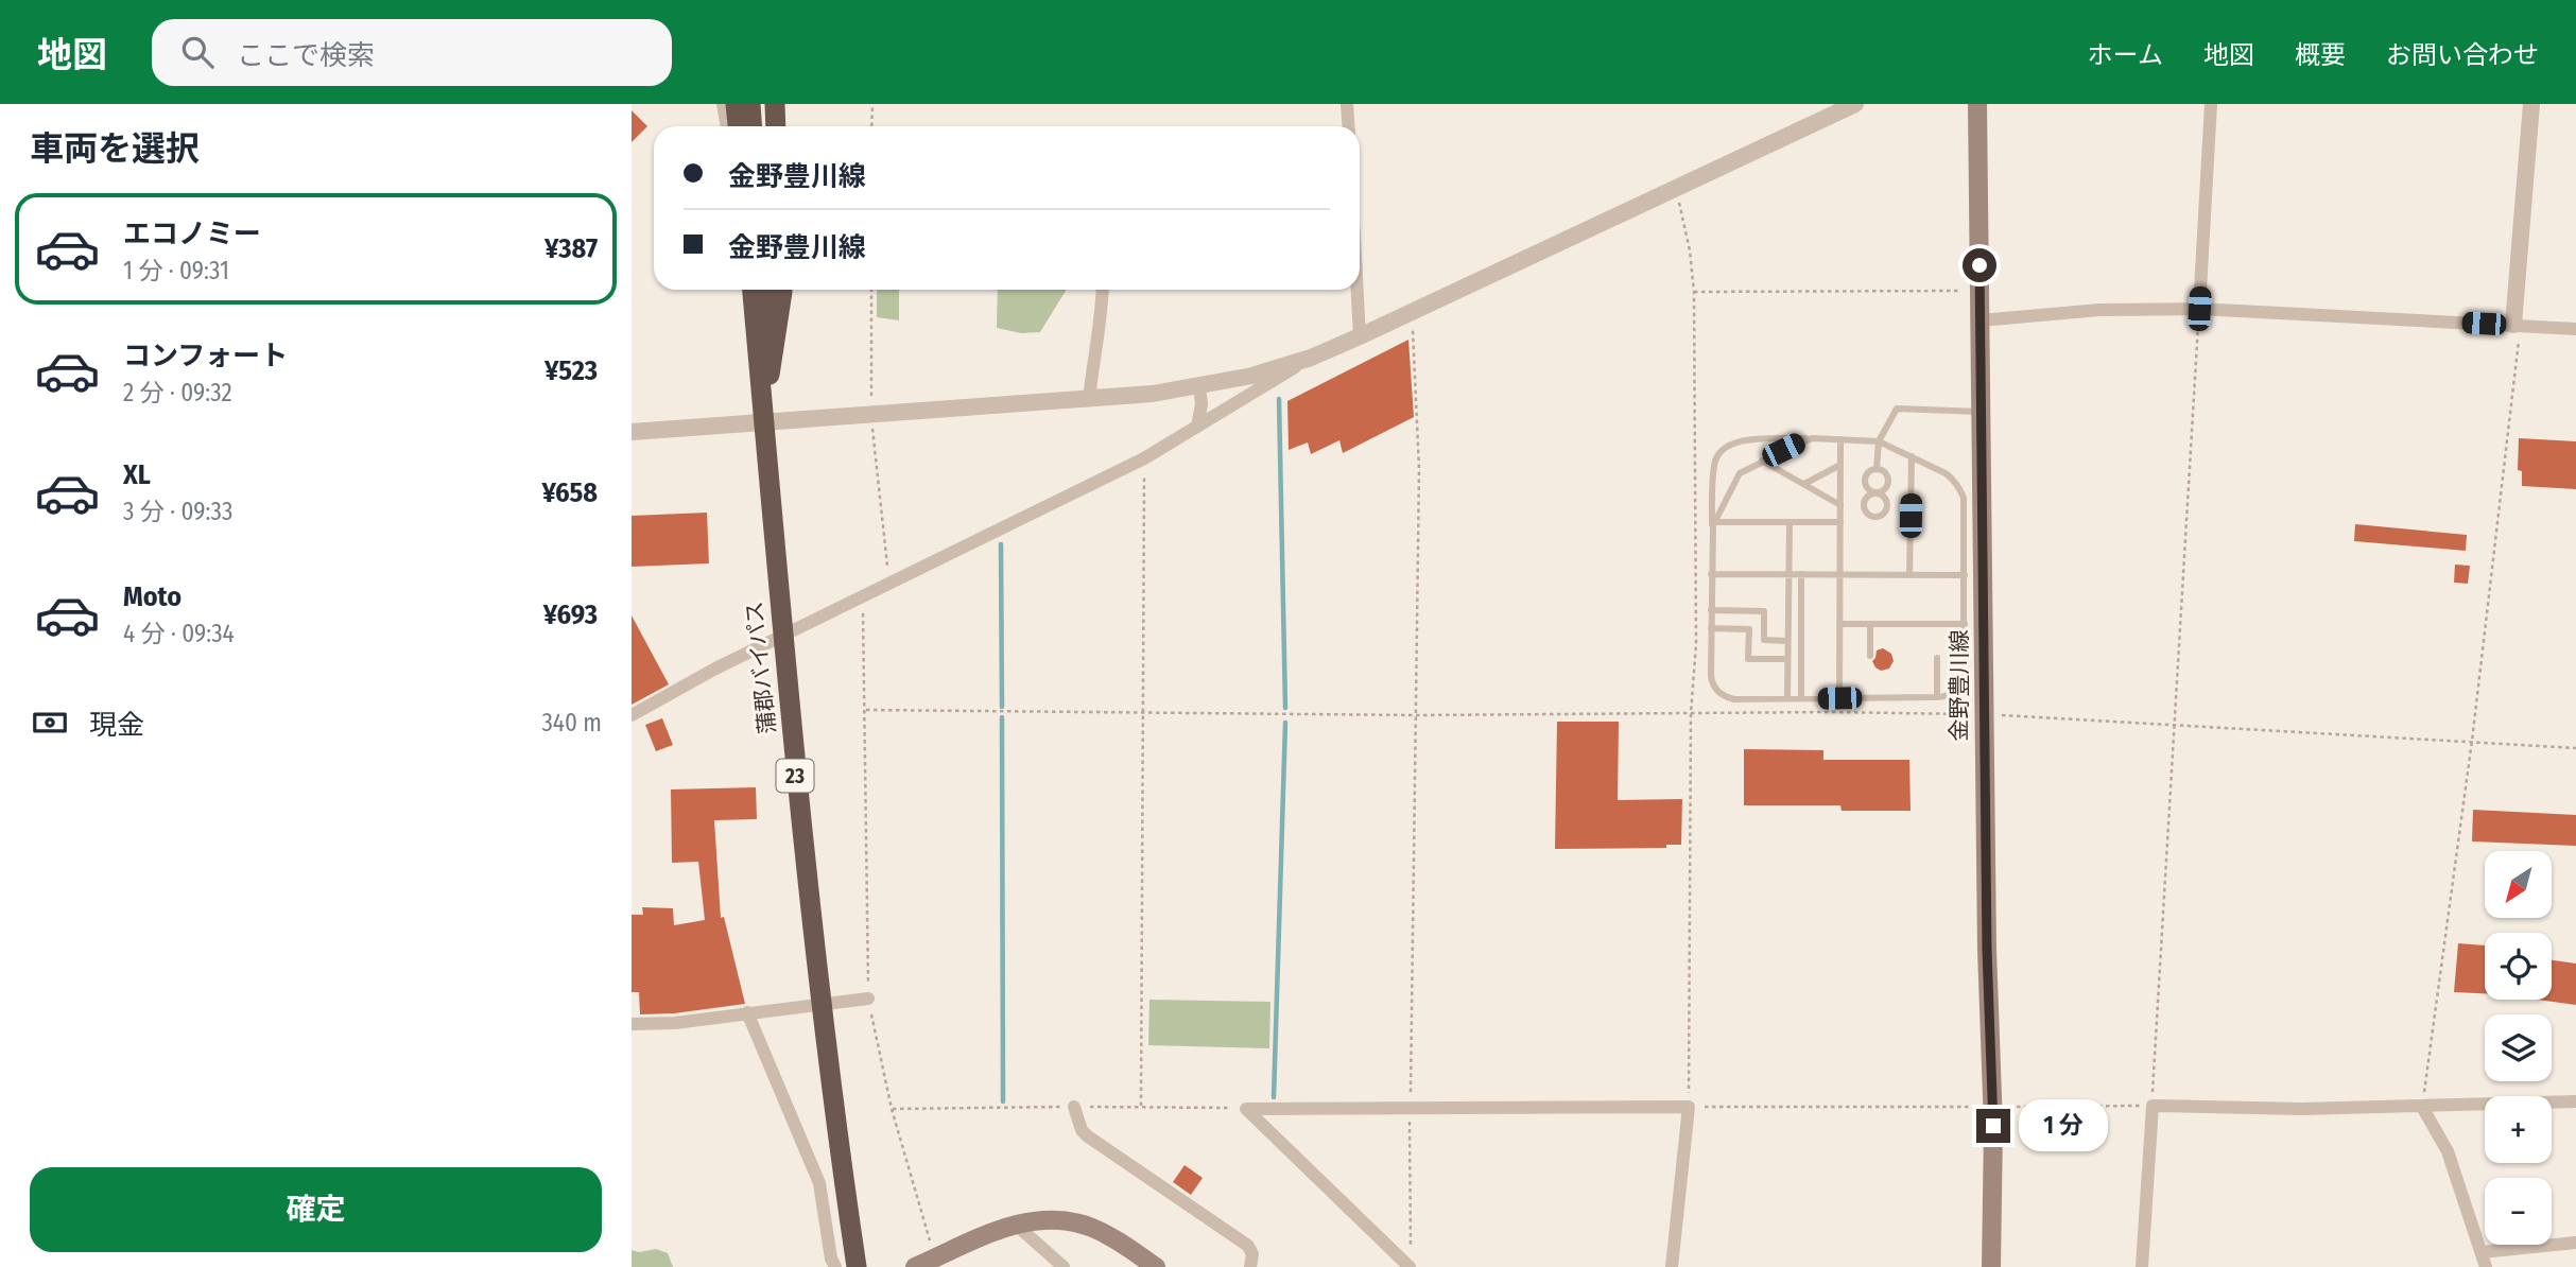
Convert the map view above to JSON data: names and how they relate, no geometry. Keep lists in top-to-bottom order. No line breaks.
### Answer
{"streets":{"highway":["蒲郡バイパス","23"],"main road":["金野豊川線"]},"north":"bottom left","page":{"header":"地図","search":"ここで検索","nav":["ホーム","地図","概要","お問い合わせ"],"heading":"車両を選択","banner":["金野豊川線","金野豊川線"],"list":[{"name":"エコノミー","note":"1 分 · 09:31","value":"¥387"},{"name":"コンフォート","note":"2 分 · 09:32","value":"¥523"},{"name":"XL","note":"3 分 · 09:33","value":"¥658"},{"name":"Moto","note":"4 分 · 09:34","value":"¥693"}],"pay":["現金","340 m"],"map_buttons":["+","−"],"bubble":"1 分","buttons":"確定"}}
